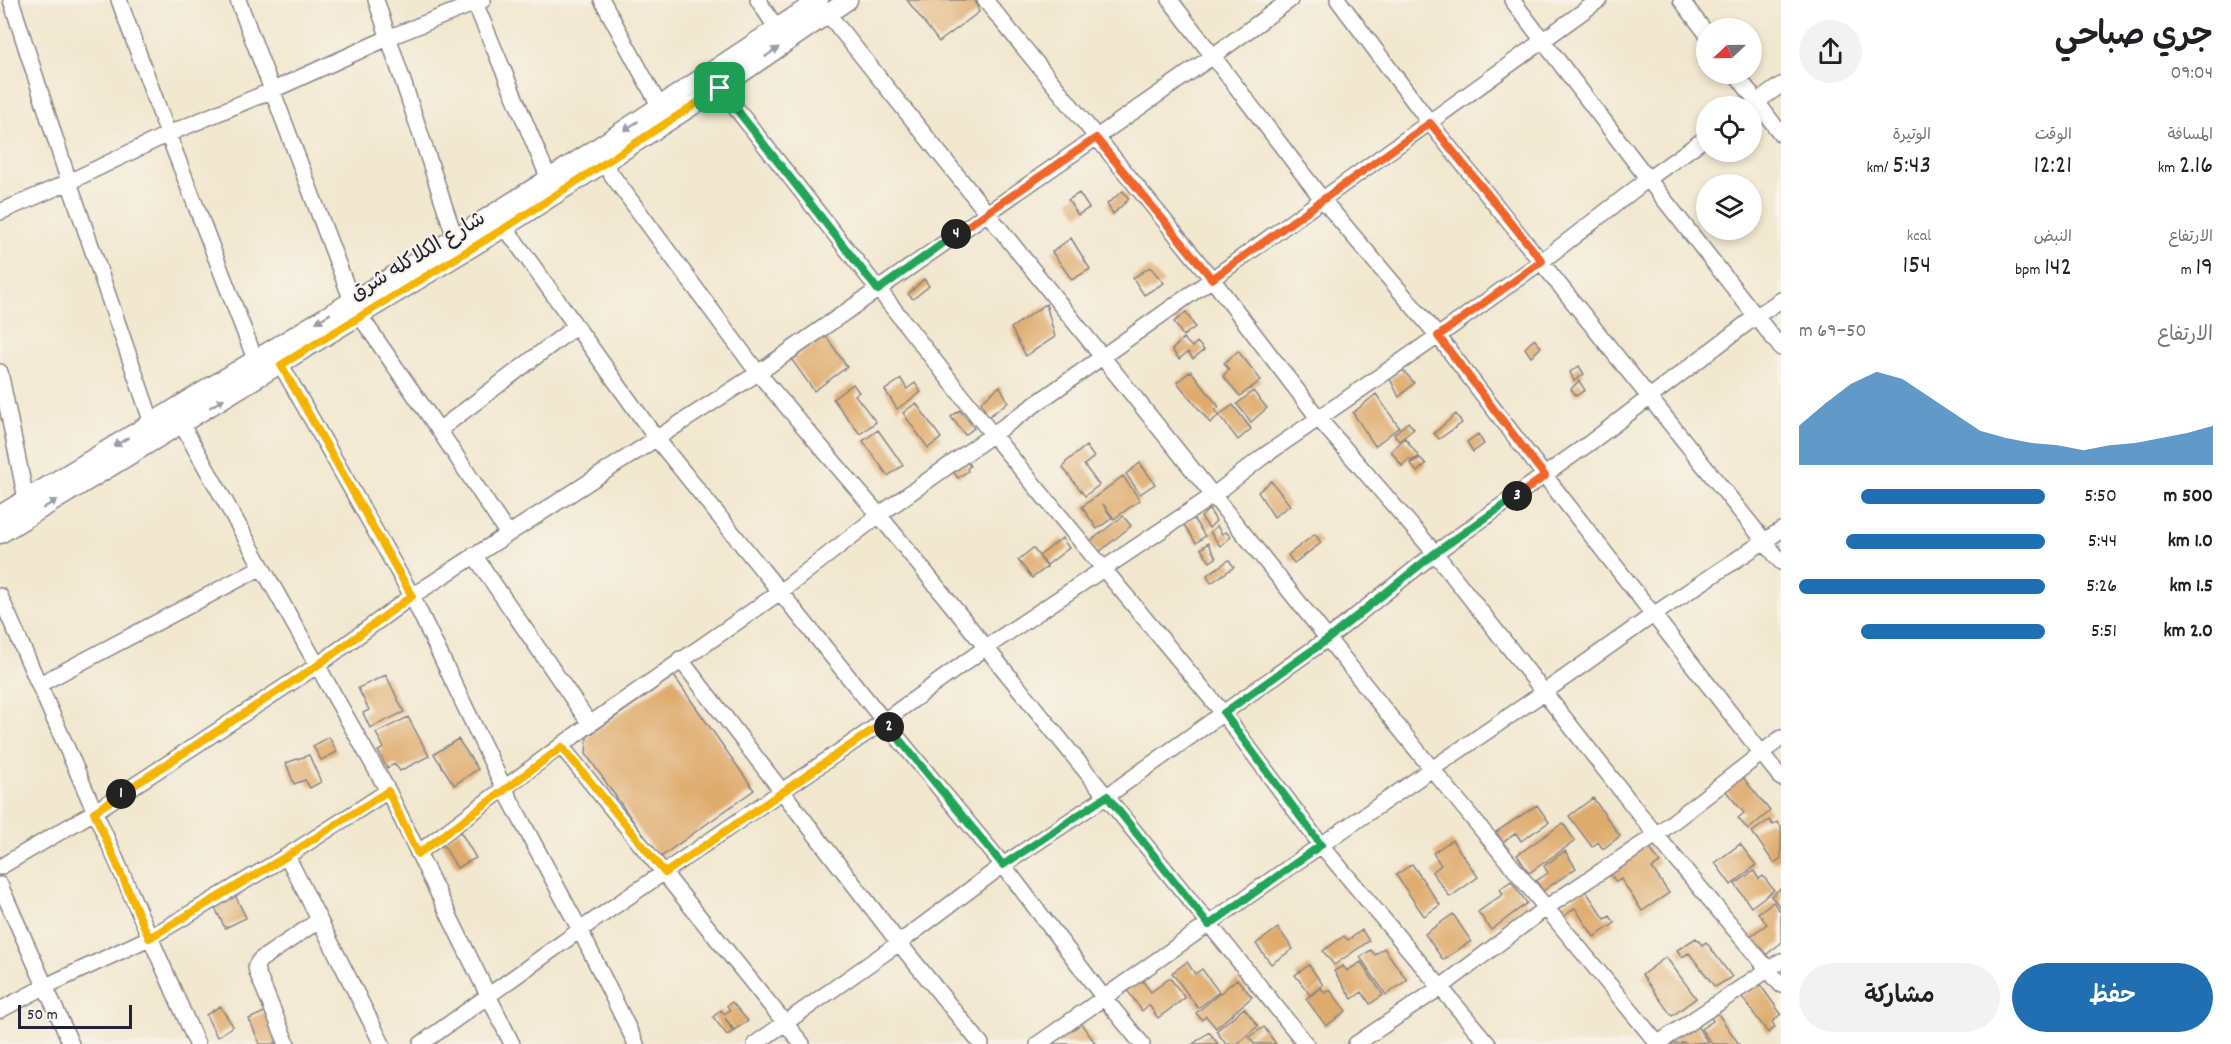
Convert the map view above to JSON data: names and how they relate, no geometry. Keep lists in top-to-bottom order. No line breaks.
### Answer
{"streets":{"street":["شارع الكلاكله شرق"]},"scale_bar":"50 m","north":"left","page":{"heading":["جري صباحي","09:04"],"stats":[["المسافة","2.16 km"],["الوقت","12:21"],["الوتيرة","5:43 /km"],["الارتفاع","19 m"],["النبض","142 bpm"],["kcal","154"]],"pins":["4","3","2","1"],"chart":["الارتفاع","50–69 m"],"list":[{"name":"500 m","note":"5:50"},{"name":"1.0 km","note":"5:44"},{"name":"1.5 km","note":"5:26"},{"name":"2.0 km","note":"5:51"}],"buttons":["حفظ","مشاركة"],"scale":"50 m"}}
